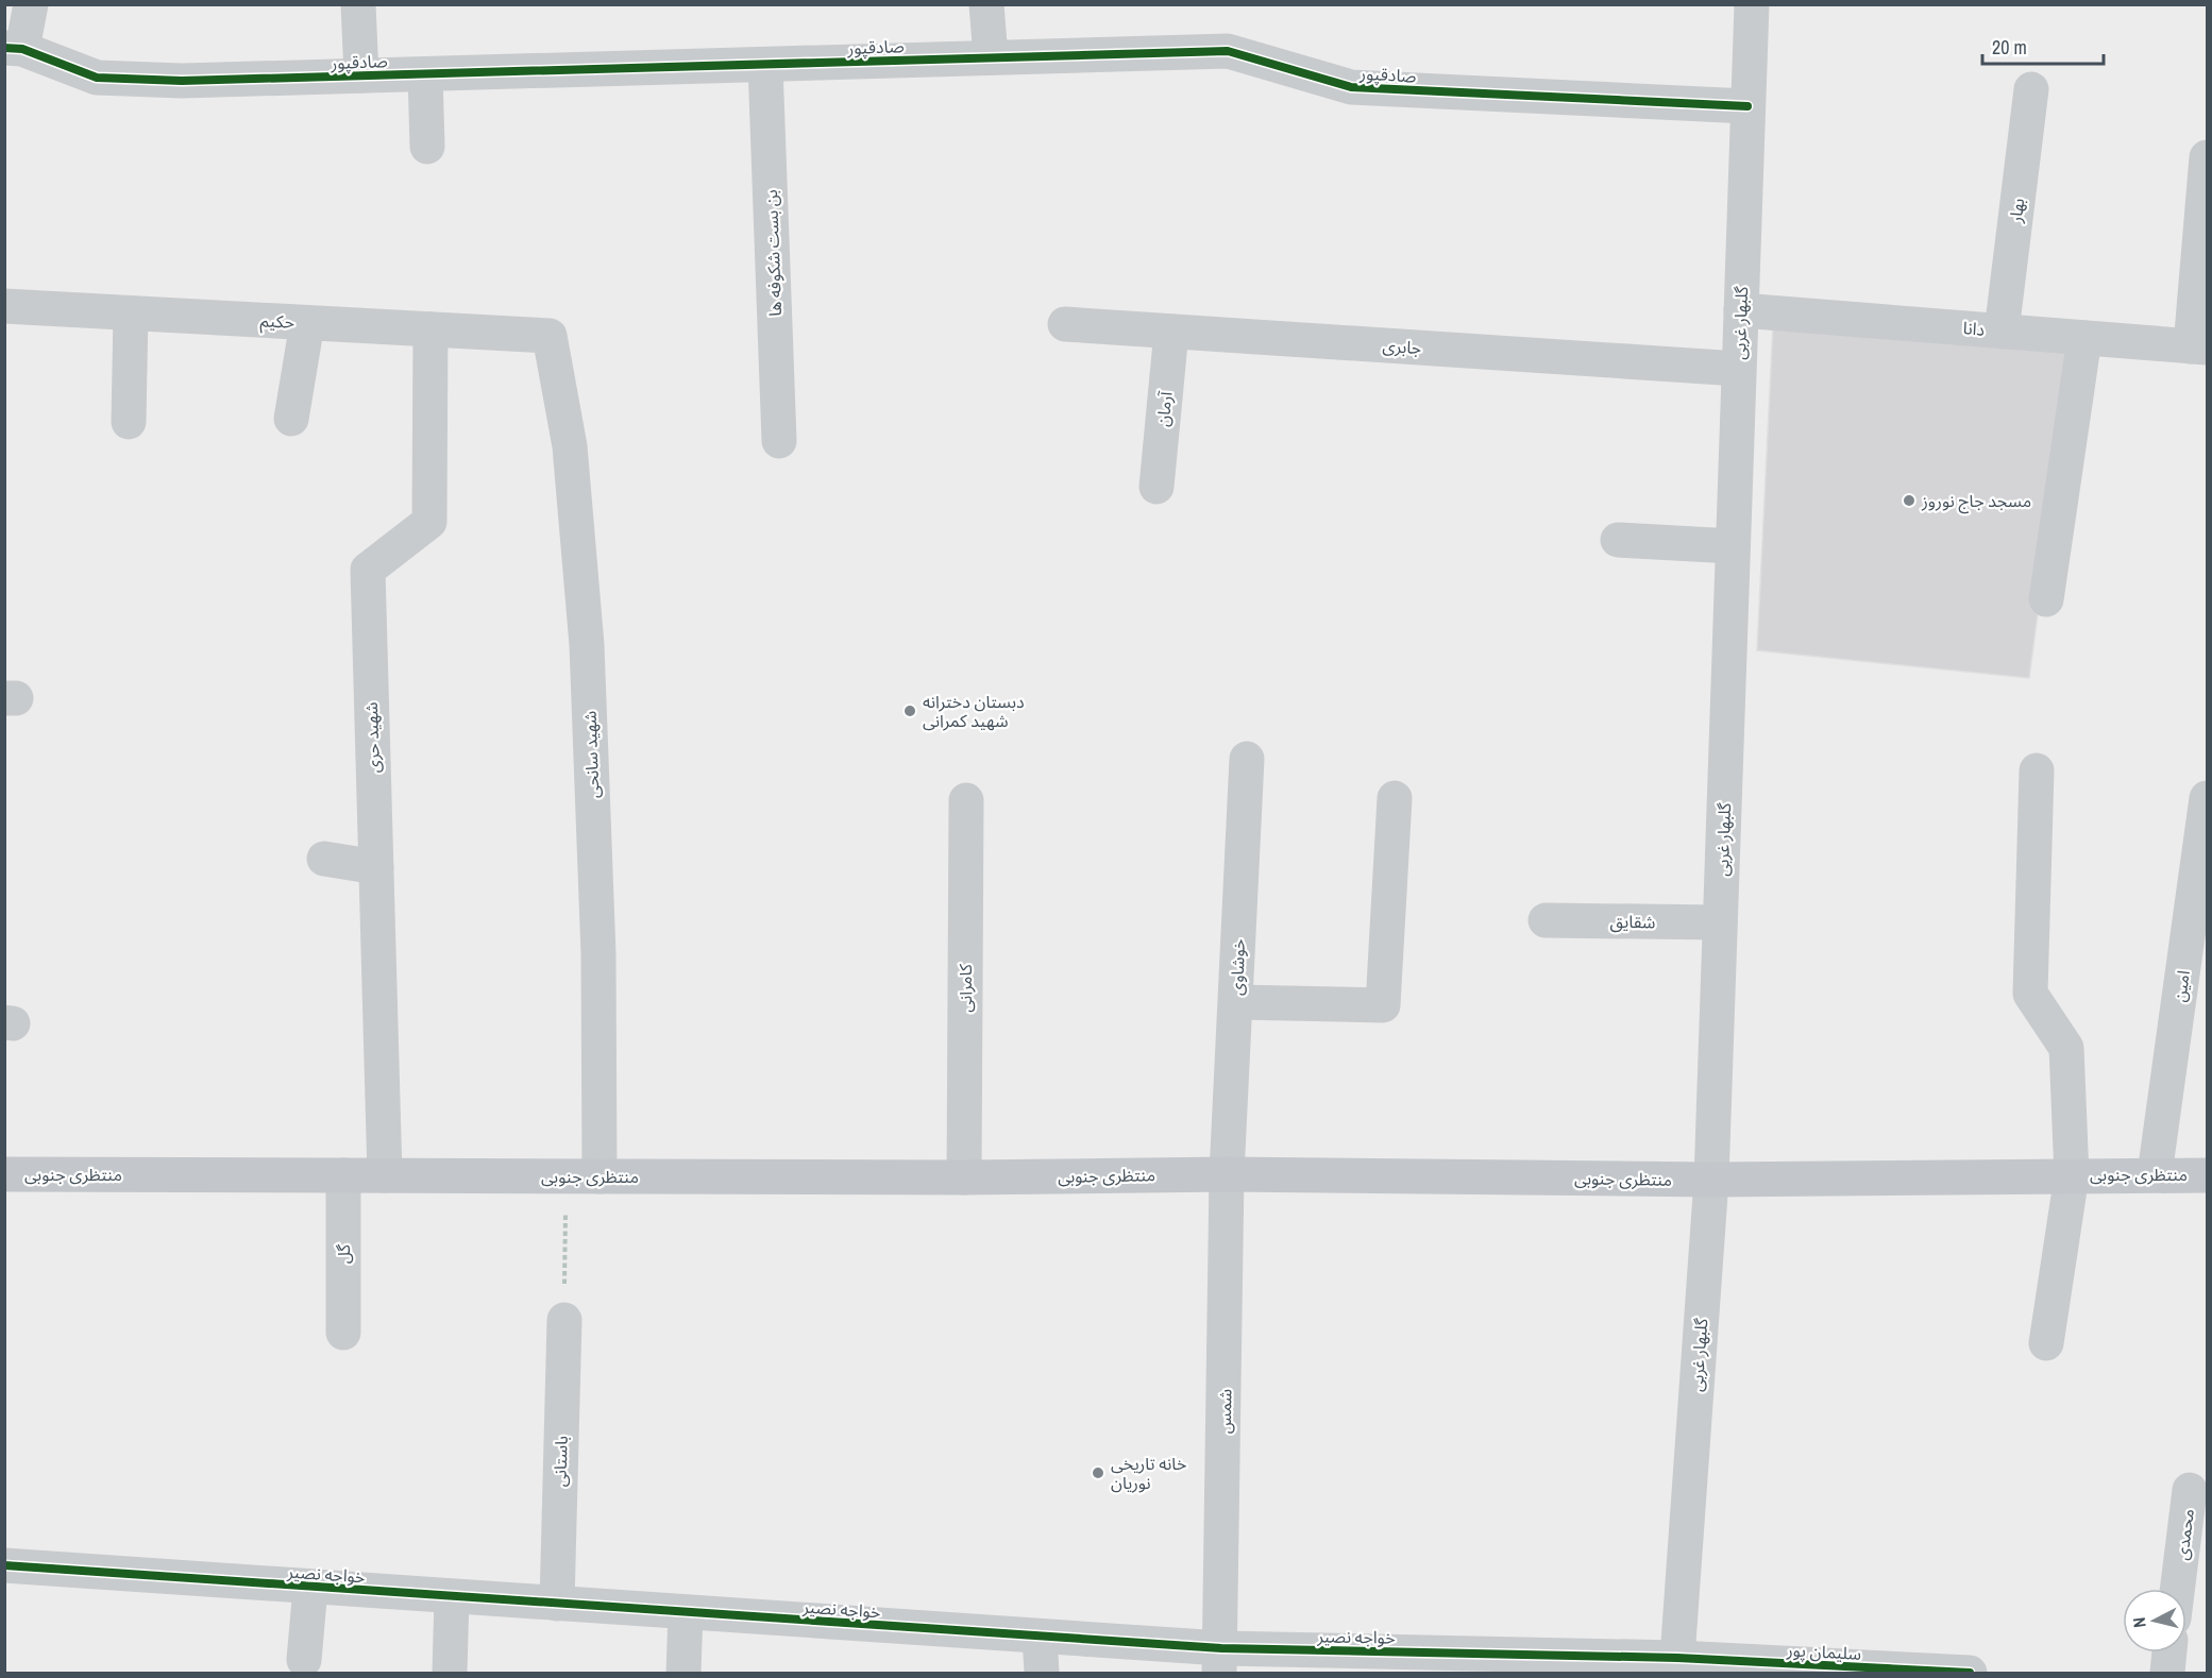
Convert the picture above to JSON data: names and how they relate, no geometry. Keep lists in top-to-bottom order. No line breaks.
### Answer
{"streets":{"main road":["منتظری جنوبی"],"street":["صادقپور","بهار","بن بست شکوفه ها","حکیم","گلبهار غربی","دانا","جابری","آرمان","شهید حری","شهید سانحی","شقایق","خوشاوی","امین","کامرانی","گل","شمس","باستانی","محمدی","خواجه نصیر","سلیمان پور"]},"crossings":[["صادقپور","بن بست شکوفه ها"],["صادقپور","گلبهار غربی"],["بهار","دانا"],["حکیم","شهید حری"],["حکیم","شهید سانحی"],["گلبهار غربی","دانا"],["گلبهار غربی","جابری"],["گلبهار غربی","شقایق"],["گلبهار غربی","منتظری جنوبی"],["گلبهار غربی","خواجه نصیر"],["گلبهار غربی","سلیمان پور"],["جابری","آرمان"],["شهید حری","منتظری جنوبی"],["شهید سانحی","منتظری جنوبی"],["خوشاوی","منتظری جنوبی"],["خوشاوی","شمس"],["امین","منتظری جنوبی"],["کامرانی","منتظری جنوبی"],["منتظری جنوبی","گل"],["منتظری جنوبی","شمس"],["شمس","خواجه نصیر"],["باستانی","خواجه نصیر"],["خواجه نصیر","سلیمان پور"]],"places":["مسجد جاج نوروز","دبستان دخترانه شهید کمرانی","خانه تاریخی نوریان"],"scale_bar":"20 m","north":"left"}
